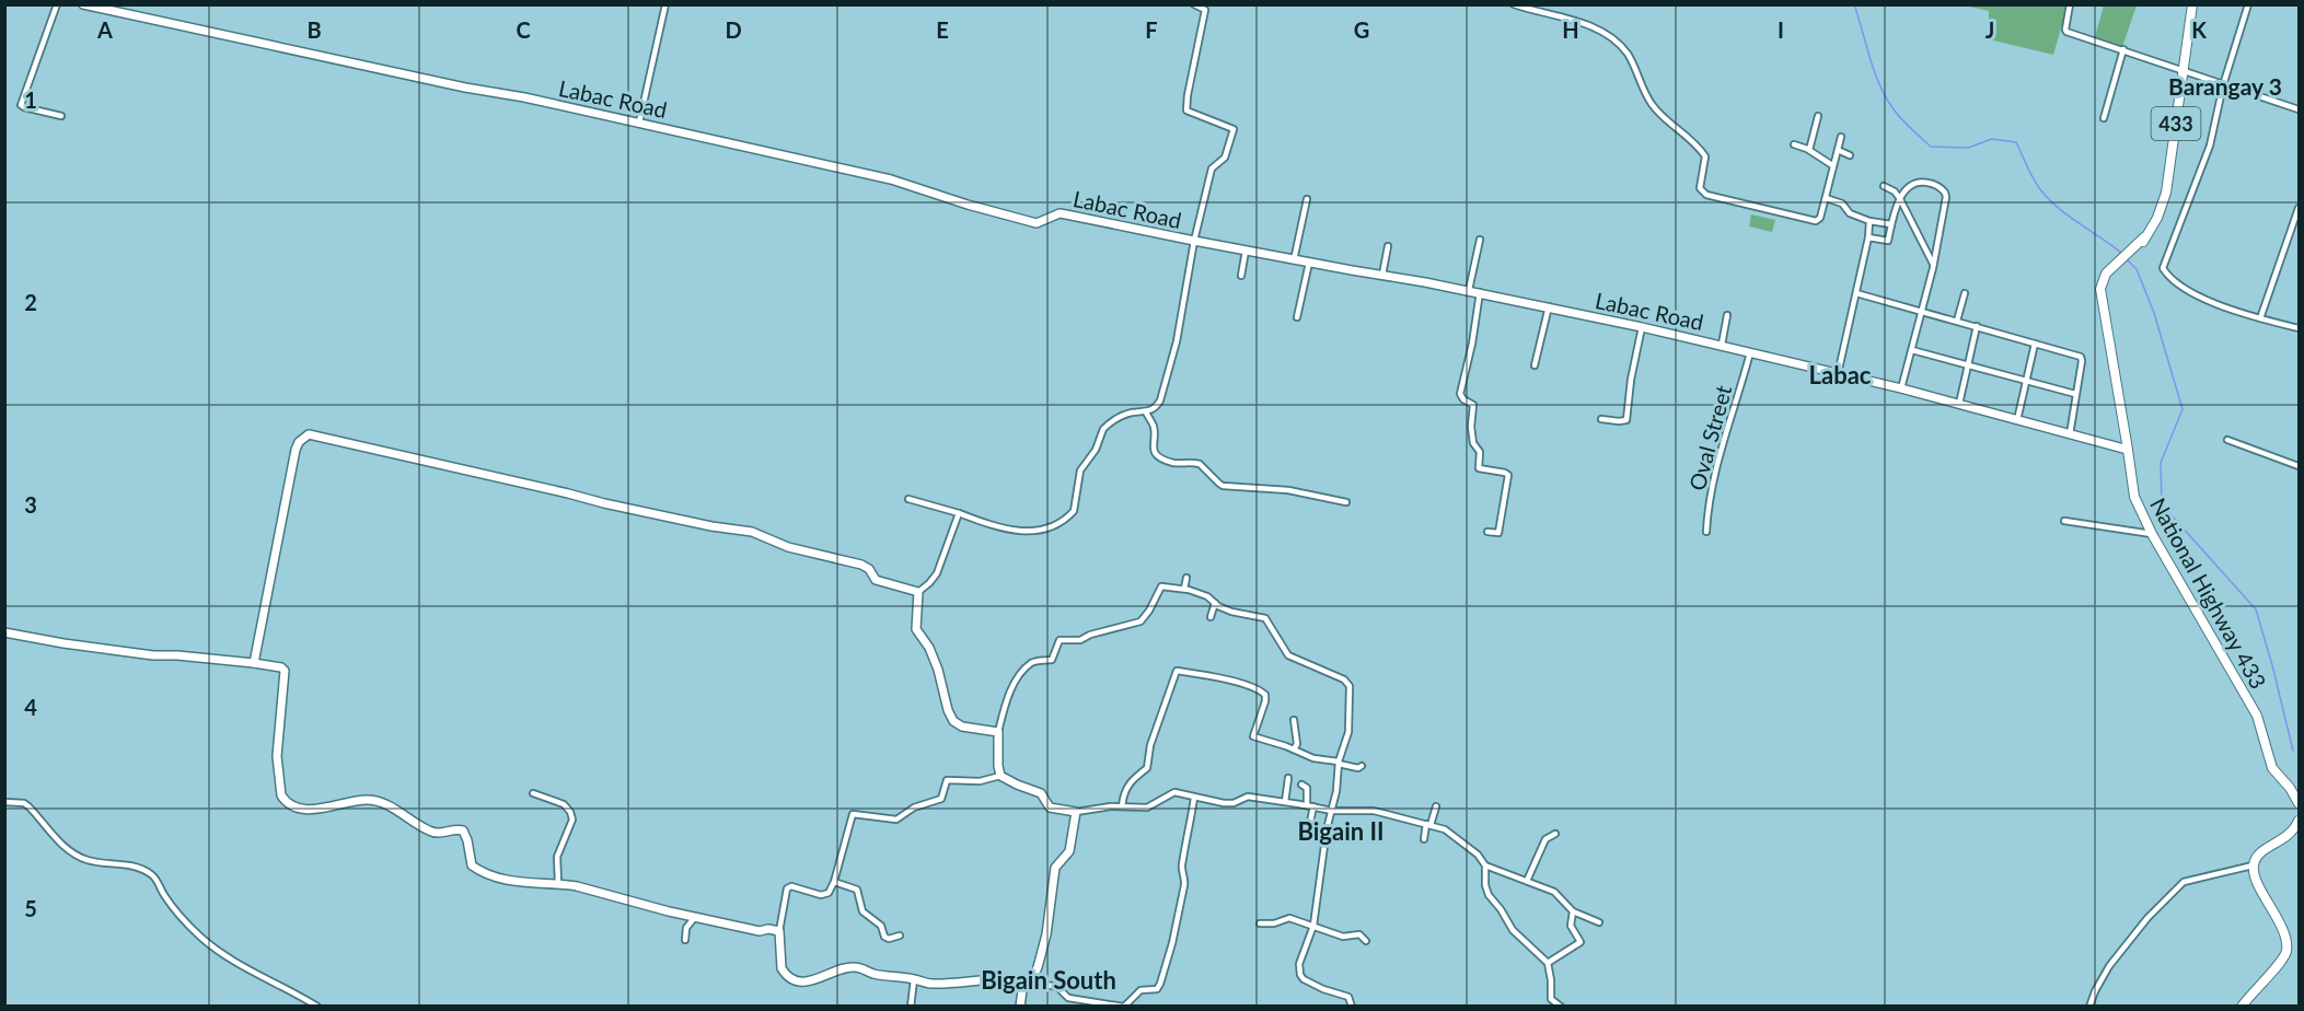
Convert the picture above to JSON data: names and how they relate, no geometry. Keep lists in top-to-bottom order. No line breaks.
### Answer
{"streets":{"main road":["433","National Highway 433"],"street":["Labac Road","Oval Street"]},"crossings":[["Labac Road","Oval Street"],["Labac Road","National Highway 433"]],"districts":["Barangay 3","Labac","Bigain II","Bigain South"],"grid":{"columns":["A","B","C","D","E","F","G","H","I","J","K"],"rows":["1","2","3","4","5"]}}
